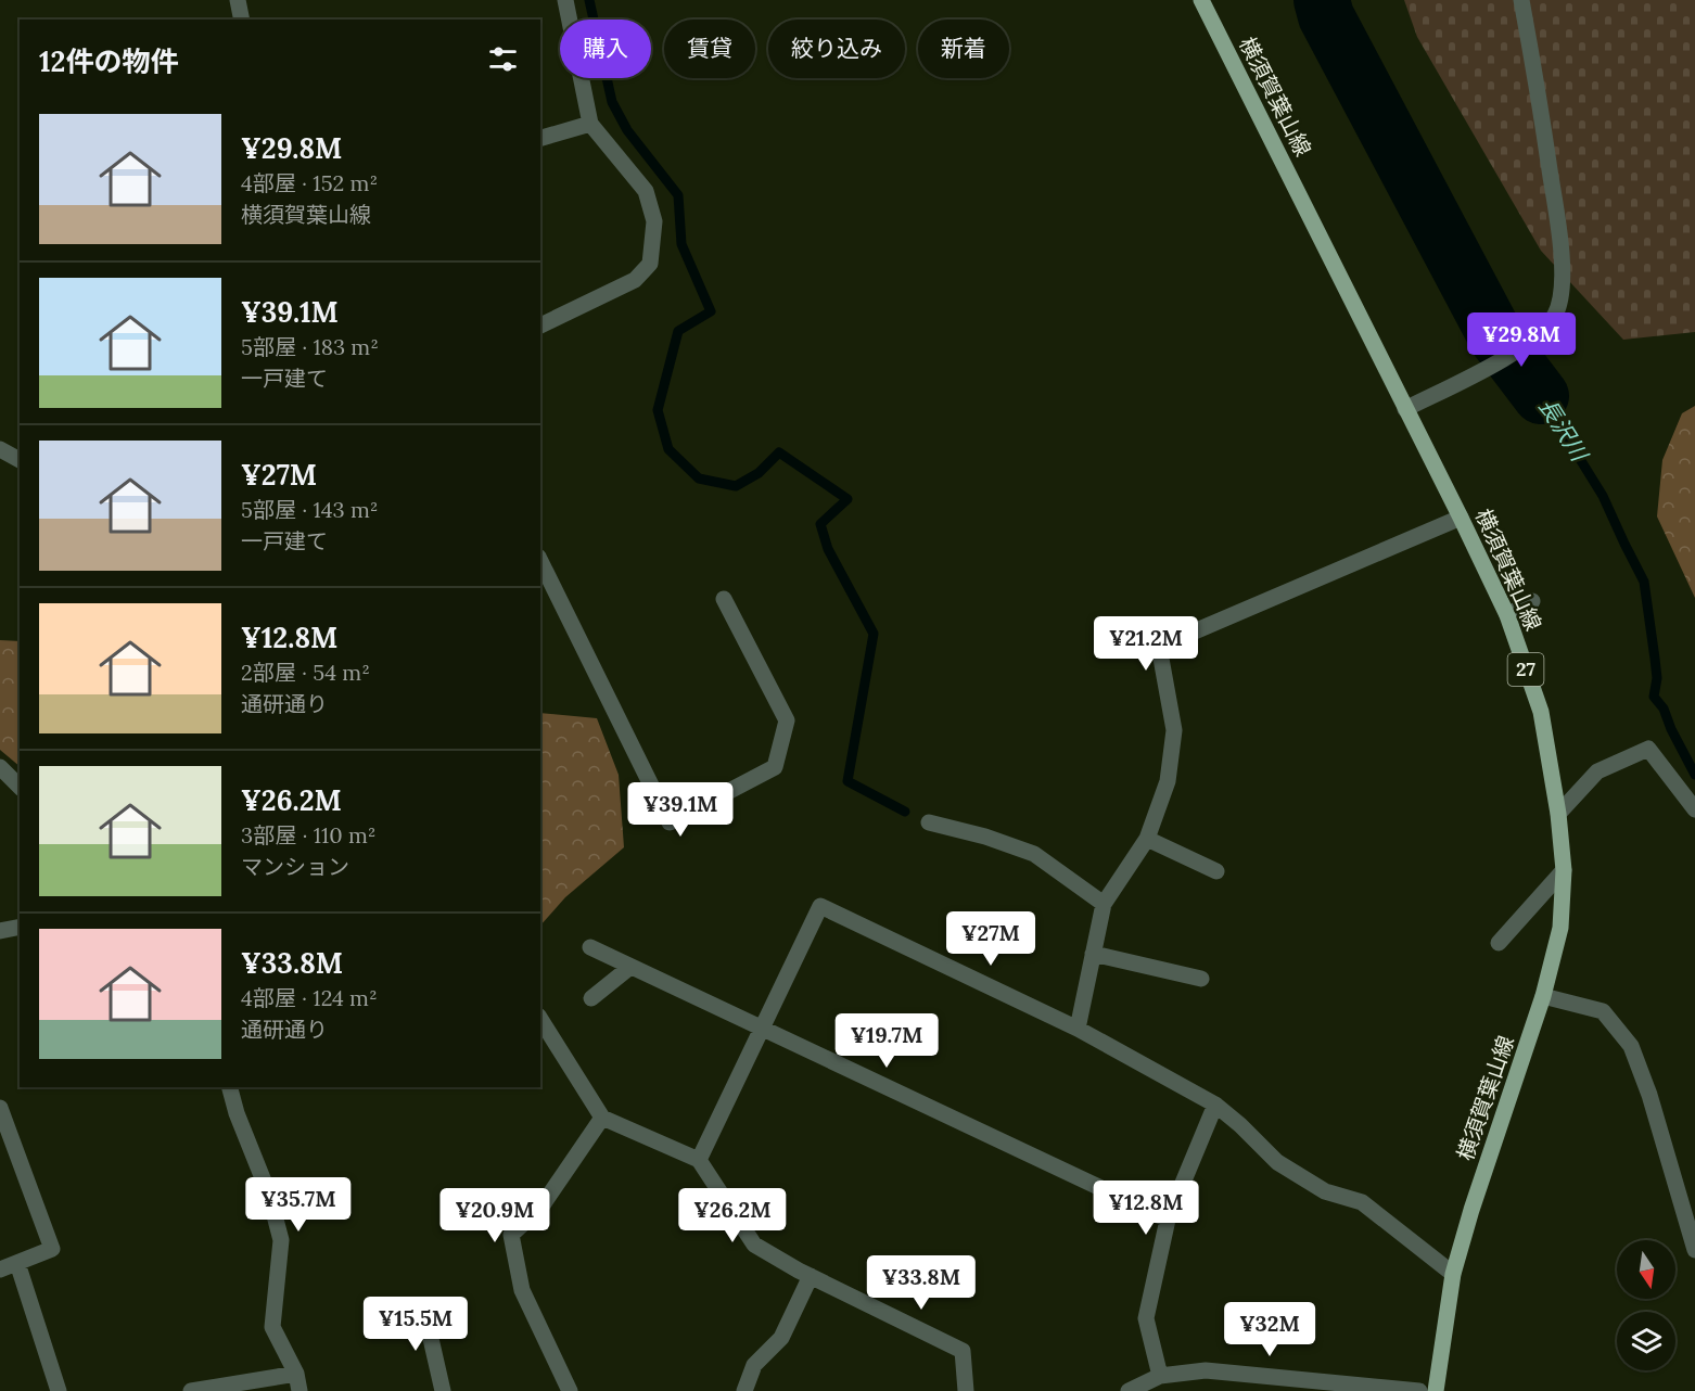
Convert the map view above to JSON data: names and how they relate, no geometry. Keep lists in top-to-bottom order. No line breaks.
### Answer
{"streets":{"main road":["横須賀葉山線","27"]},"water":["長沢川"],"north":"bottom","page":{"chip":["購入","賃貸","絞り込み","新着"],"heading":"12件の物件","list":[{"name":"¥29.8M","note":"4部屋 · 152 m² · 横須賀葉山線"},{"name":"¥39.1M","note":"5部屋 · 183 m² · 一戸建て"},{"name":"¥27M","note":"5部屋 · 143 m² · 一戸建て"},{"name":"¥12.8M","note":"2部屋 · 54 m² · 通研通り"},{"name":"¥26.2M","note":"3部屋 · 110 m² · マンション"},{"name":"¥33.8M","note":"4部屋 · 124 m² · 通研通り"}],"price":["¥29.8M","¥21.2M","¥39.1M","¥27M","¥19.7M","¥35.7M","¥12.8M","¥20.9M","¥26.2M","¥33.8M","¥15.5M","¥32M"]}}
